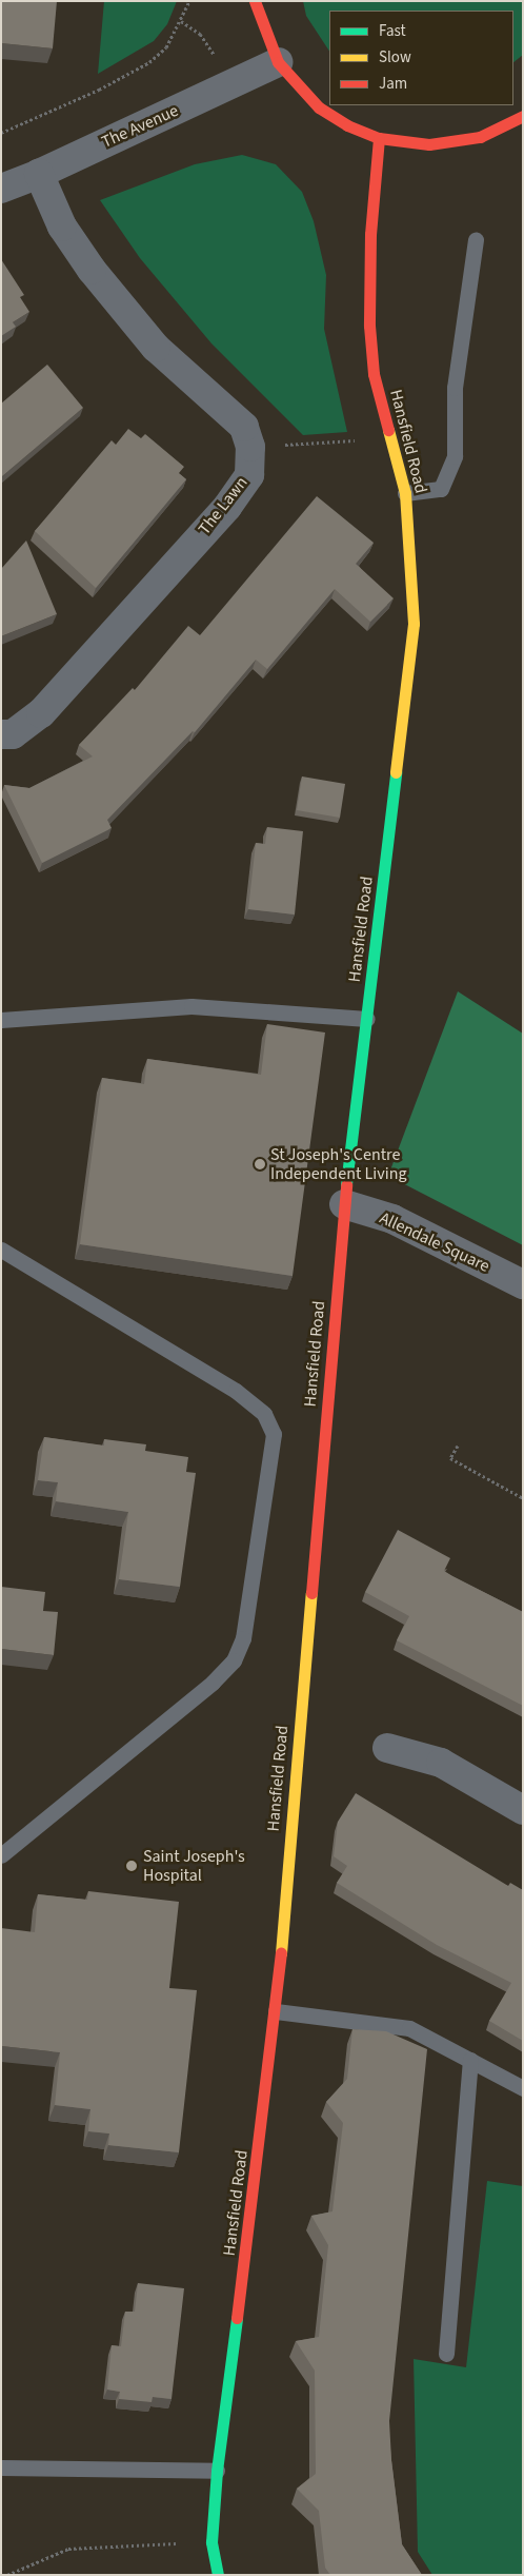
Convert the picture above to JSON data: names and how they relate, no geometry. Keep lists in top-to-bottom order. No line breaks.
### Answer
{"streets":{"street":["The Avenue","Hansfield Road","The Lawn","Allendale Square"]},"crossings":[["The Avenue","The Lawn"],["Hansfield Road","Allendale Square"]],"places":["St Joseph's Centre Independent Living","Saint Joseph's Hospital"],"legend":["Fast","Slow","Jam"]}
